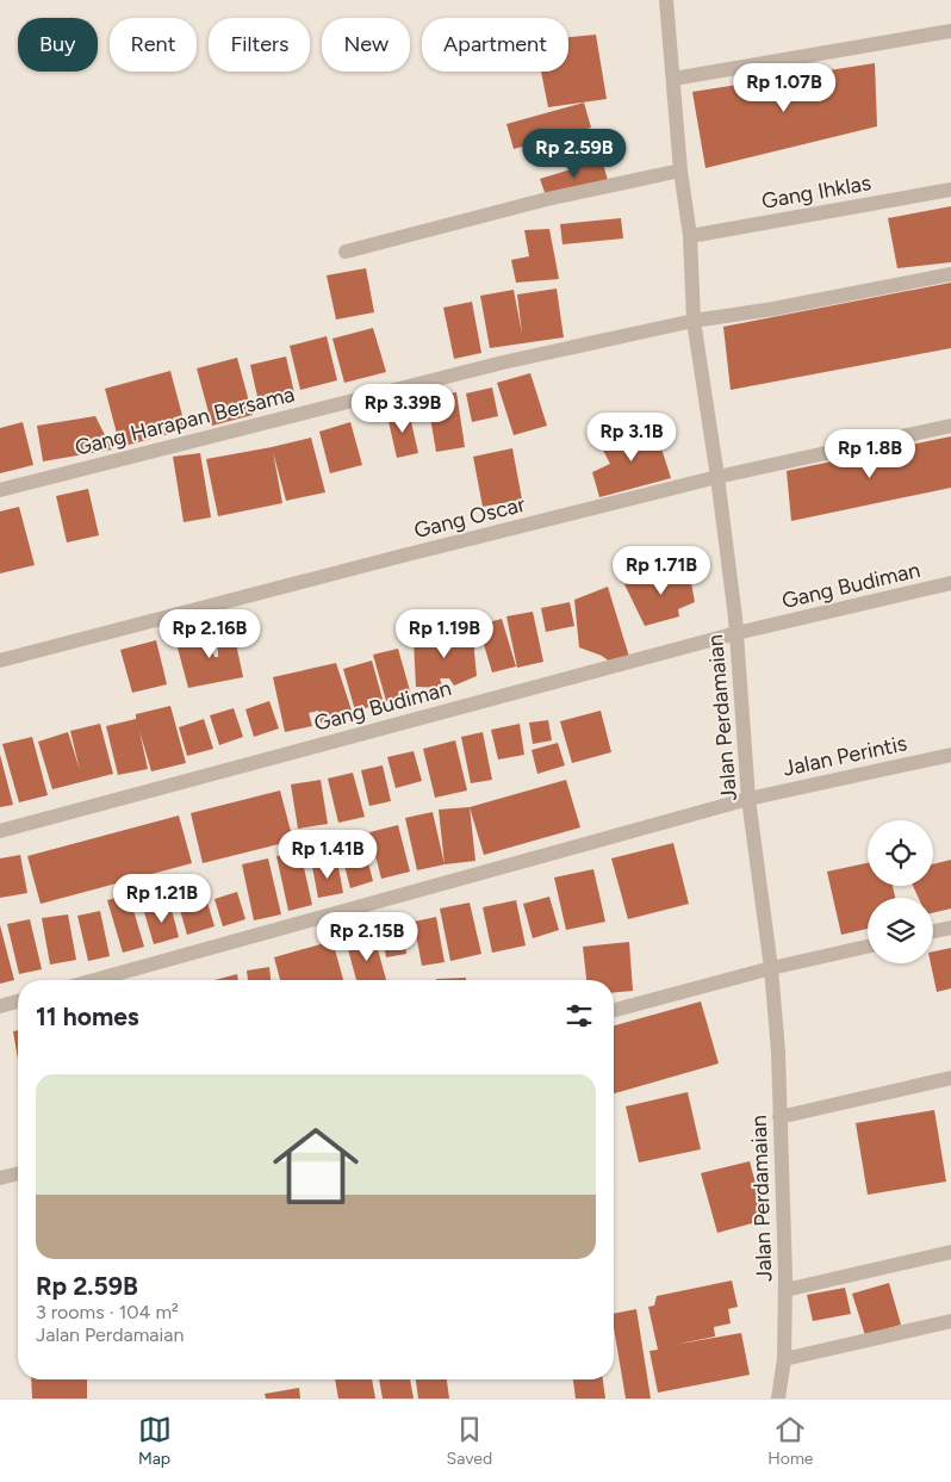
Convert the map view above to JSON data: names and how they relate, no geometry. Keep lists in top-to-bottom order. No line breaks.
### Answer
{"streets":{"street":["Gang Ihklas","Gang Harapan Bersama","Gang Oscar","Gang Budiman","Jalan Perdamaian","Jalan Perintis"]},"crossings":[["Gang Ihklas","Jalan Perdamaian"],["Gang Harapan Bersama","Jalan Perdamaian"],["Gang Oscar","Jalan Perdamaian"],["Gang Budiman","Jalan Perdamaian"],["Jalan Perdamaian","Jalan Perintis"]],"page":{"chip":["Buy","Rent","Filters","New","Apartment"],"price":["Rp 1.07B","Rp 2.59B","Rp 3.39B","Rp 3.1B","Rp 1.8B","Rp 1.71B","Rp 2.16B","Rp 1.19B","Rp 1.41B","Rp 1.21B","Rp 2.15B"],"heading":"11 homes","list":[{"name":"Rp 2.59B","note":"3 rooms · 104 m² · Jalan Perdamaian"}],"tabs":["Map","Saved","Home"]}}
